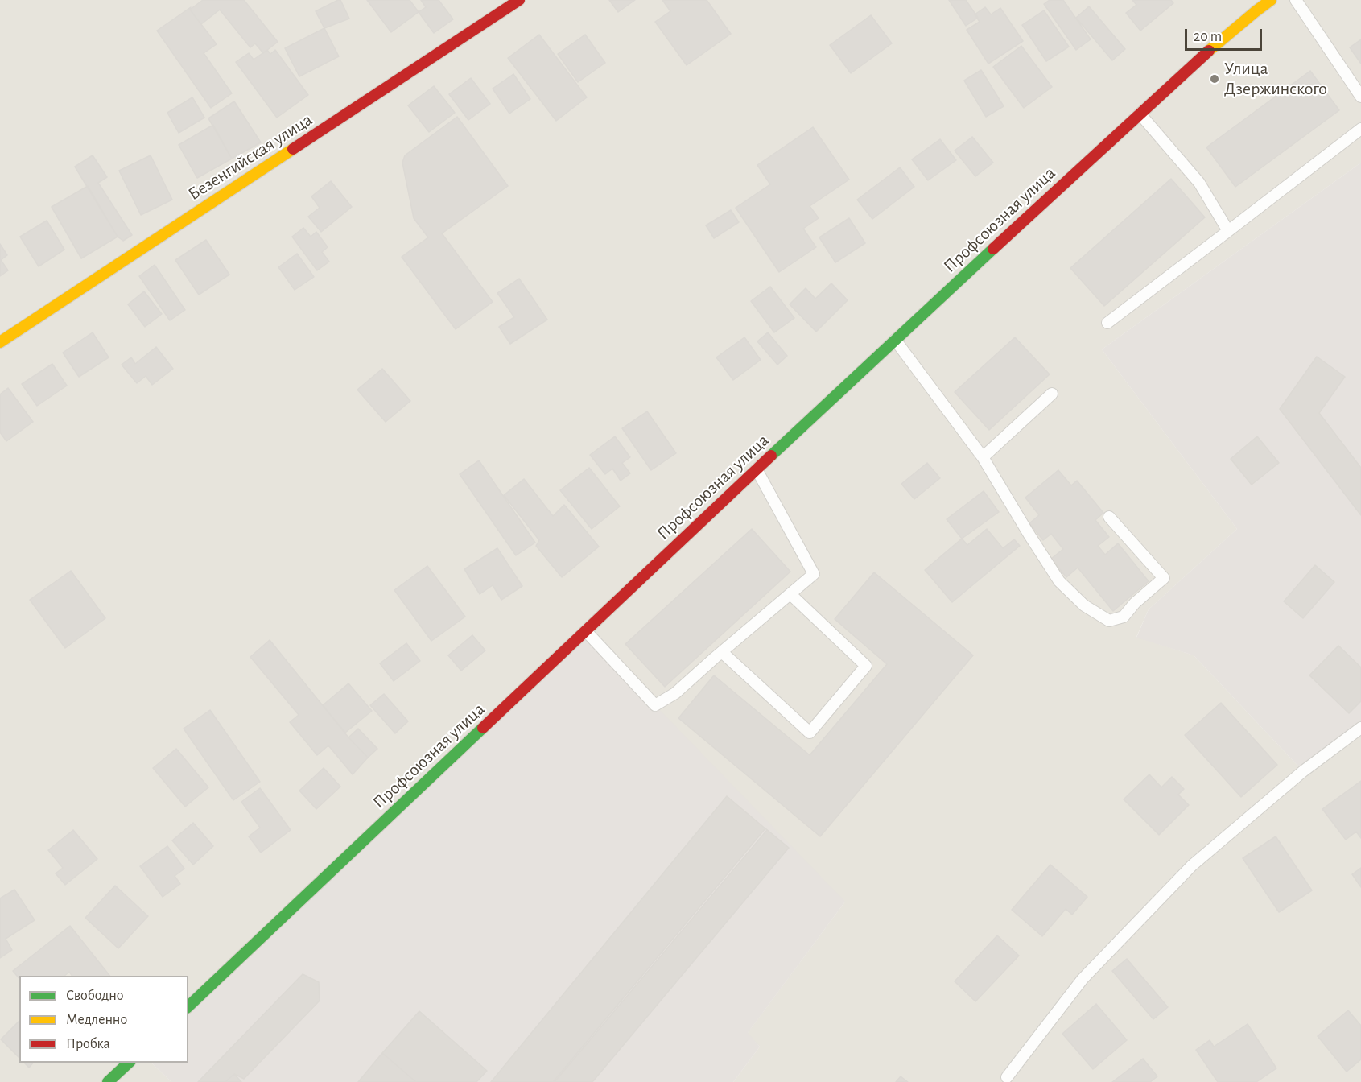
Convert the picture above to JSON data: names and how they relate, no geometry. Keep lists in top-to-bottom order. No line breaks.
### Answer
{"streets":{"street":["Безенгийская улица","Профсоюзная улица"]},"places":["Улица Дзержинского"],"legend":["Свободно","Медленно","Пробка"],"scale_bar":"20 m"}
